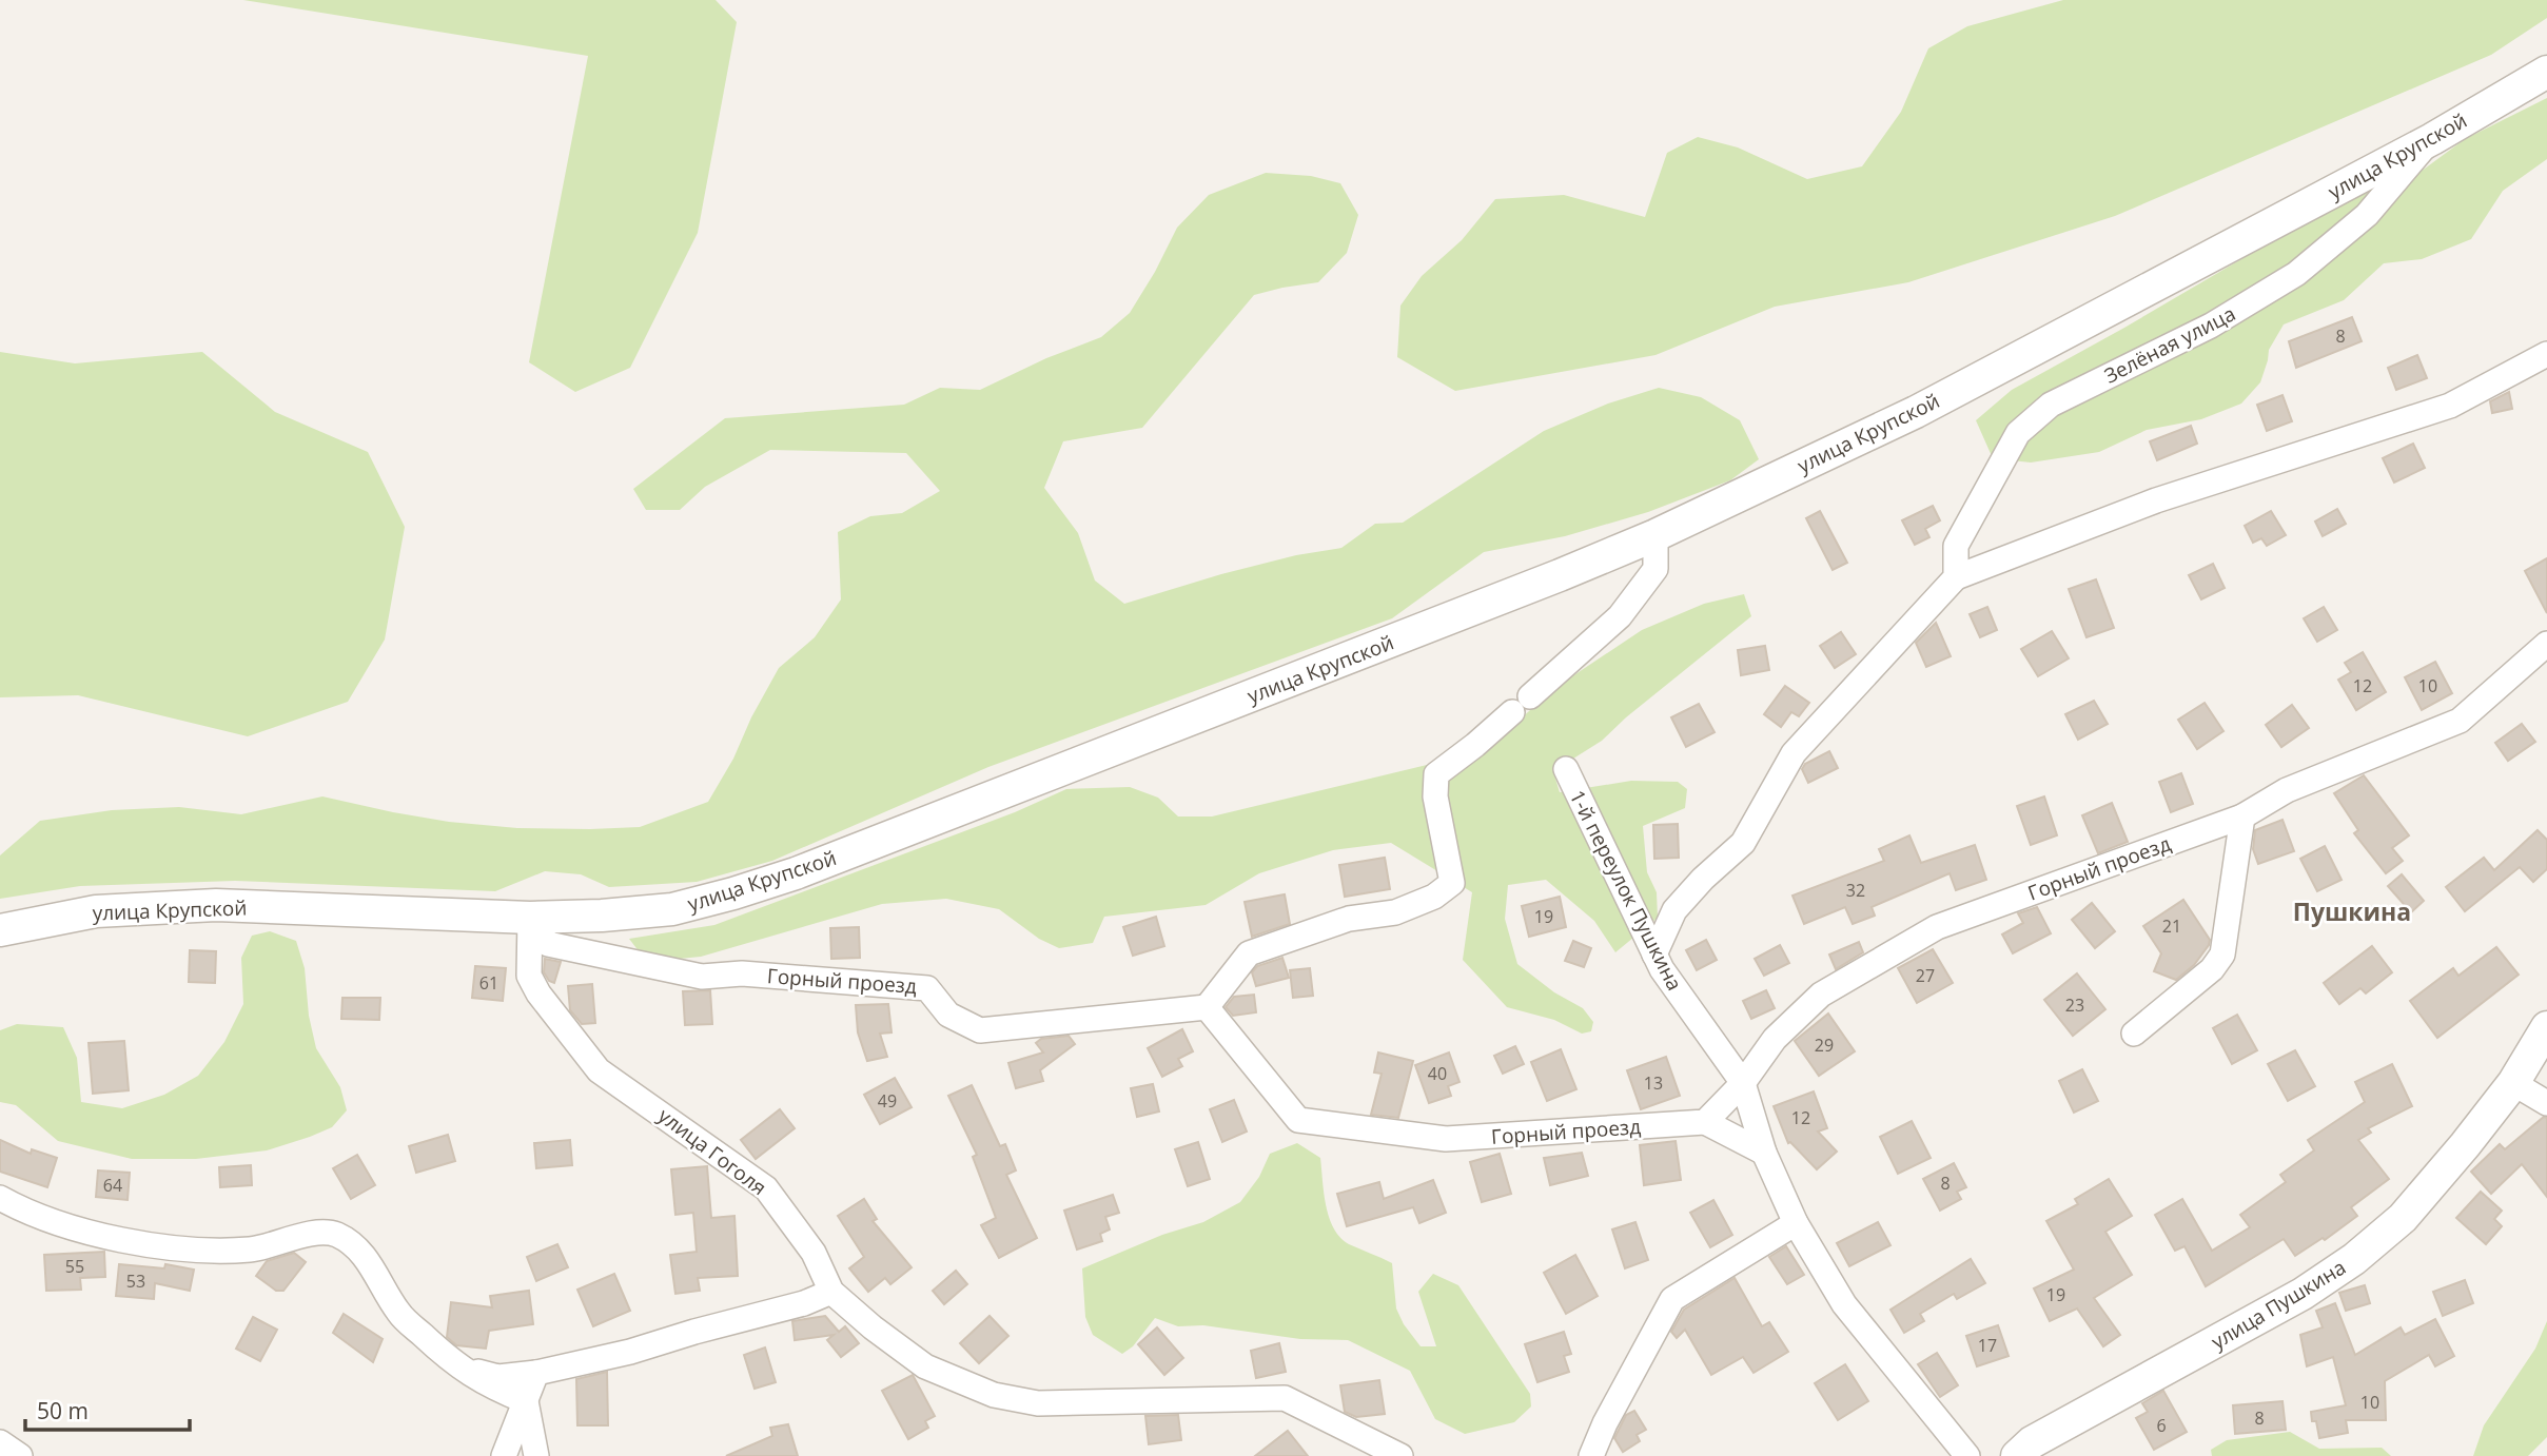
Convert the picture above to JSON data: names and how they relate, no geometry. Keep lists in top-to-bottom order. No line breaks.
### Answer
{"streets":{"street":["улица Крупской","Зелёная улица","Горный проезд","1-й переулок Пушкина","улица Гоголя","улица Пушкина"]},"crossings":[["улица Крупской","Зелёная улица"],["улица Крупской","Горный проезд"],["улица Крупской","улица Гоголя"],["Горный проезд","1-й переулок Пушкина"],["Горный проезд","улица Гоголя"]],"districts":["Пушкина"],"house_numbers":["8","12","10","32","19","21","27","61","23","29","40","13","49","12","8","64","55","53","19","17","10","8","6"],"scale_bar":"50 m"}
